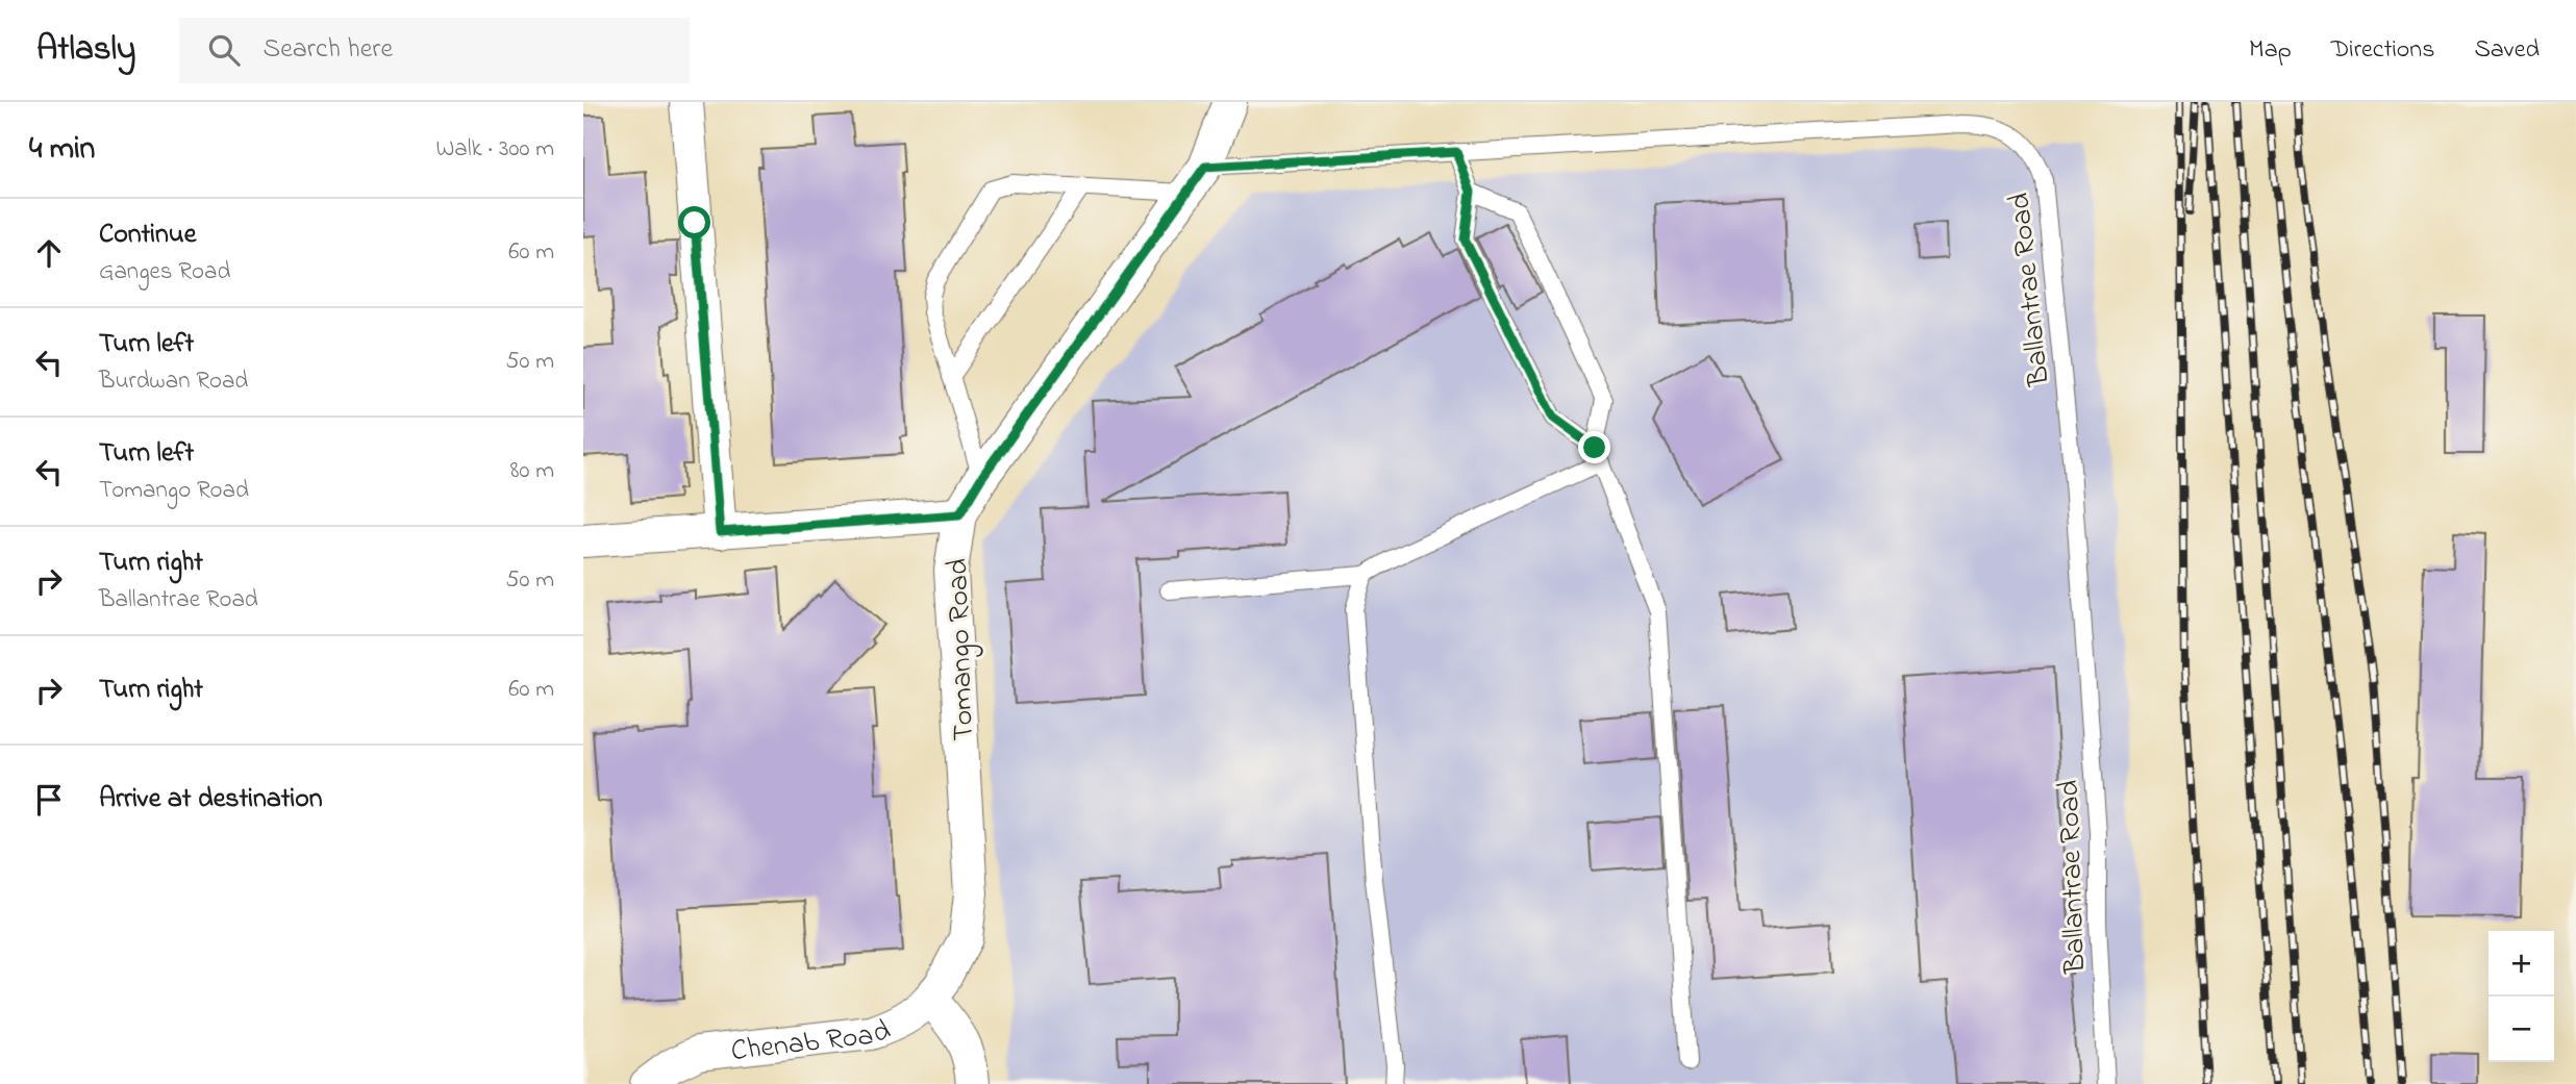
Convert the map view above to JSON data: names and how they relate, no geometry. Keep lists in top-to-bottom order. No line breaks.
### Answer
{"streets":{"street":["Tomango Road","Chenab Road"],"lane":["Ballantrae Road"]},"crossings":[["Ballantrae Road","Tomango Road"],["Tomango Road","Chenab Road"]],"page":{"header":"Atlasly","search":"Search here","nav":["Map","Directions","Saved"],"heading":["4 min","Walk · 300 m"],"list":[["Continue","Ganges Road","60 m"],["Turn left","Burdwan Road","50 m"],["Turn left","Tomango Road","80 m"],["Turn right","Ballantrae Road","50 m"],["Turn right","60 m"],"Arrive at destination"],"map_buttons":["+","−"]}}
